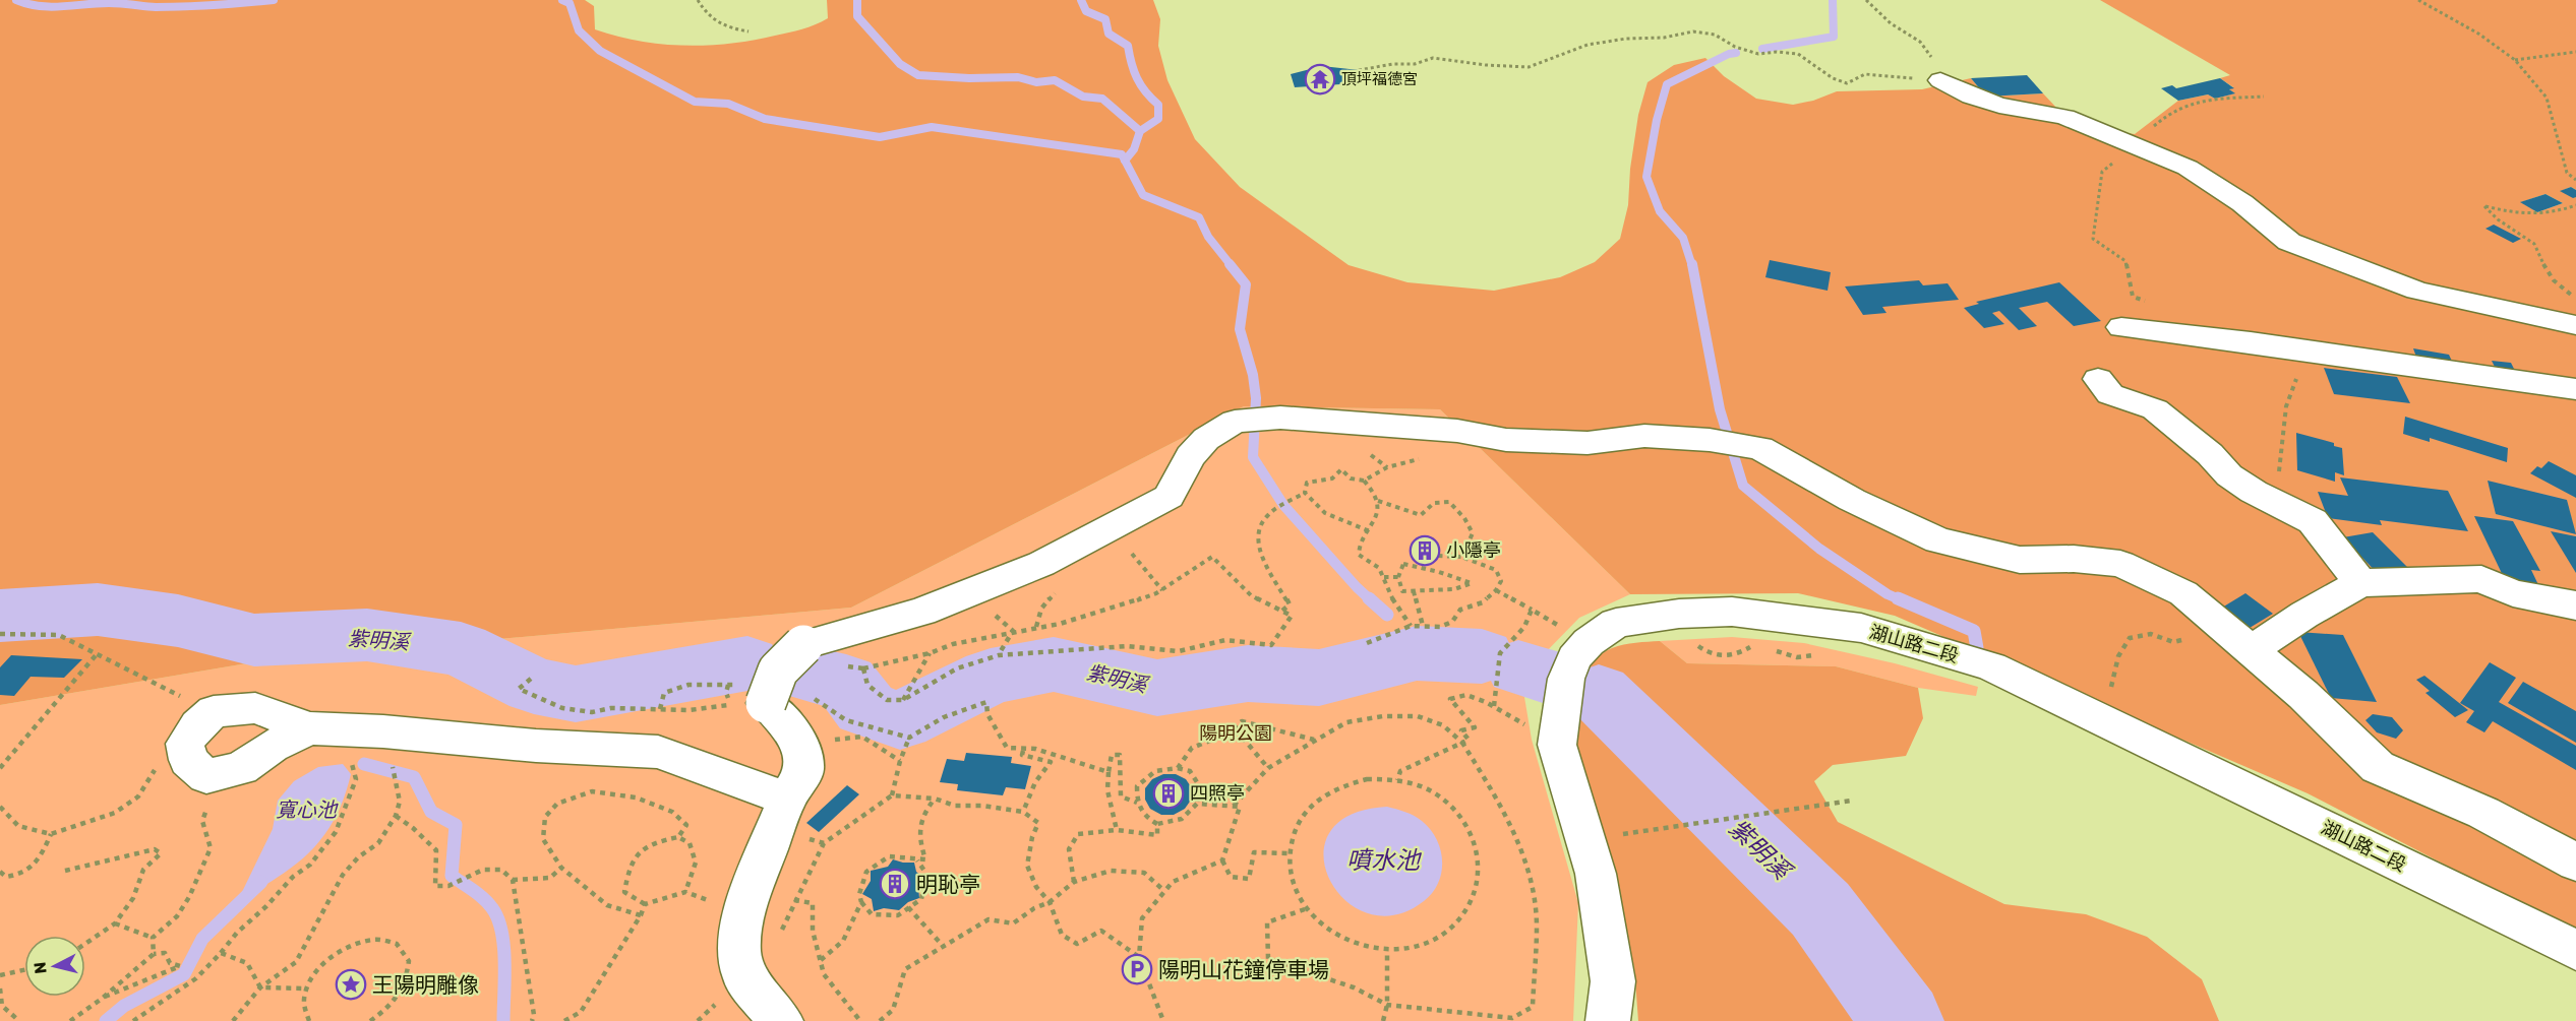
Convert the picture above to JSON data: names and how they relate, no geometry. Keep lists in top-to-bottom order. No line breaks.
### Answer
{"streets":{"street":["湖山路二段"]},"water":["紫明溪","寬心池","噴水池"],"parks":["陽明公園"],"places":{"temple":["頂坪福德宮"],"building":["小隱亭","四照亭","明恥亭"],"parking":["陽明山花鐘停車場"],"place":["王陽明雕像"]},"north":"left"}
